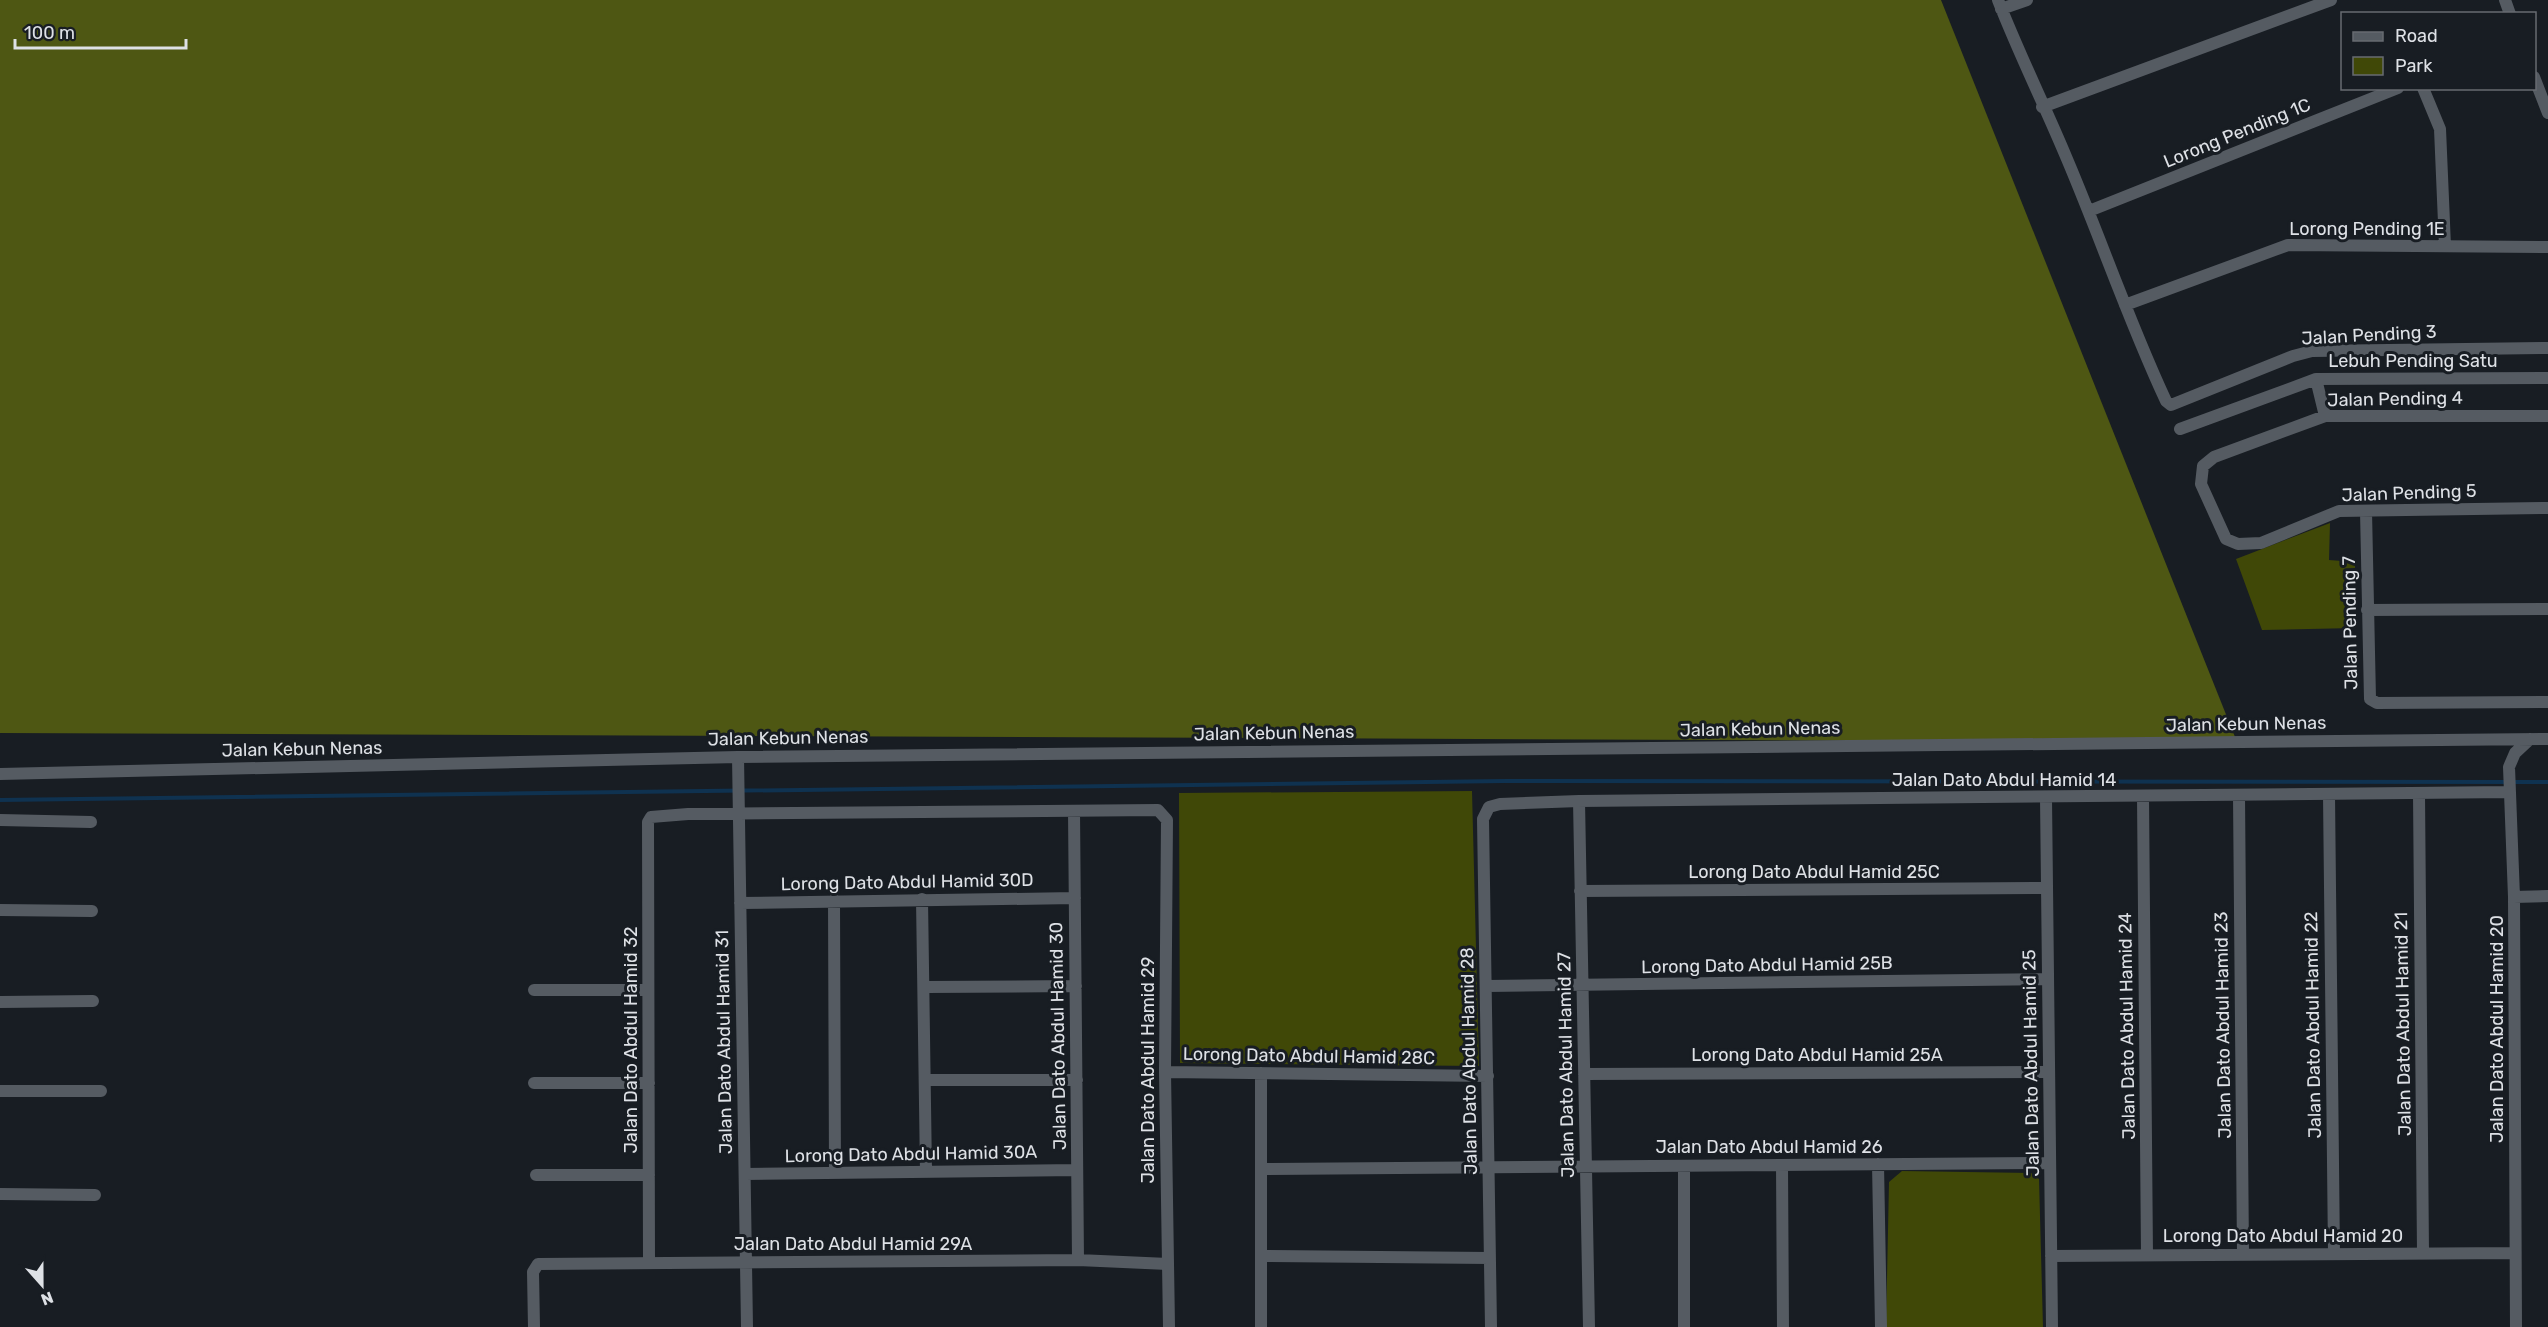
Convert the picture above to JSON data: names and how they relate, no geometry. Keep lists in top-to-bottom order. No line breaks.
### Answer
{"streets":{"street":["Lorong Pending 1C","Lorong Pending 1E","Jalan Pending 3","Lebuh Pending Satu","Jalan Pending 4","Jalan Pending 5","Jalan Pending 7","Jalan Kebun Nenas","Jalan Dato Abdul Hamid 14","Lorong Dato Abdul Hamid 25C","Lorong Dato Abdul Hamid 30D","Lorong Dato Abdul Hamid 25B","Jalan Dato Abdul Hamid 21","Jalan Dato Abdul Hamid 23","Jalan Dato Abdul Hamid 22","Jalan Dato Abdul Hamid 24","Jalan Dato Abdul Hamid 20","Jalan Dato Abdul Hamid 30","Jalan Dato Abdul Hamid 32","Jalan Dato Abdul Hamid 31","Lorong Dato Abdul Hamid 25A","Lorong Dato Abdul Hamid 28C","Jalan Dato Abdul Hamid 28","Jalan Dato Abdul Hamid 25","Jalan Dato Abdul Hamid 27","Jalan Dato Abdul Hamid 29","Jalan Dato Abdul Hamid 26","Lorong Dato Abdul Hamid 30A","Lorong Dato Abdul Hamid 20","Jalan Dato Abdul Hamid 29A"]},"crossings":[["Lorong Pending 1E","Jalan Pending 3"],["Jalan Pending 4","Jalan Pending 5"],["Jalan Pending 5","Jalan Pending 7"],["Jalan Kebun Nenas","Jalan Dato Abdul Hamid 20"],["Jalan Kebun Nenas","Jalan Dato Abdul Hamid 31"],["Jalan Dato Abdul Hamid 14","Jalan Dato Abdul Hamid 21"],["Jalan Dato Abdul Hamid 14","Jalan Dato Abdul Hamid 23"],["Jalan Dato Abdul Hamid 14","Jalan Dato Abdul Hamid 22"],["Jalan Dato Abdul Hamid 14","Jalan Dato Abdul Hamid 24"],["Jalan Dato Abdul Hamid 14","Jalan Dato Abdul Hamid 20"],["Jalan Dato Abdul Hamid 14","Jalan Dato Abdul Hamid 28"],["Jalan Dato Abdul Hamid 14","Jalan Dato Abdul Hamid 25"],["Jalan Dato Abdul Hamid 14","Jalan Dato Abdul Hamid 27"],["Lorong Dato Abdul Hamid 25C","Jalan Dato Abdul Hamid 25"],["Lorong Dato Abdul Hamid 25C","Jalan Dato Abdul Hamid 27"],["Lorong Dato Abdul Hamid 30D","Jalan Dato Abdul Hamid 30"],["Lorong Dato Abdul Hamid 30D","Jalan Dato Abdul Hamid 31"],["Lorong Dato Abdul Hamid 25B","Jalan Dato Abdul Hamid 28"],["Lorong Dato Abdul Hamid 25B","Jalan Dato Abdul Hamid 25"],["Lorong Dato Abdul Hamid 25B","Jalan Dato Abdul Hamid 27"],["Jalan Dato Abdul Hamid 21","Lorong Dato Abdul Hamid 20"],["Jalan Dato Abdul Hamid 23","Lorong Dato Abdul Hamid 20"],["Jalan Dato Abdul Hamid 22","Lorong Dato Abdul Hamid 20"],["Jalan Dato Abdul Hamid 24","Lorong Dato Abdul Hamid 20"],["Jalan Dato Abdul Hamid 20","Lorong Dato Abdul Hamid 20"],["Jalan Dato Abdul Hamid 30","Jalan Dato Abdul Hamid 29"],["Jalan Dato Abdul Hamid 30","Lorong Dato Abdul Hamid 30A"],["Jalan Dato Abdul Hamid 30","Jalan Dato Abdul Hamid 29A"],["Jalan Dato Abdul Hamid 32","Jalan Dato Abdul Hamid 31"],["Jalan Dato Abdul Hamid 32","Jalan Dato Abdul Hamid 29A"],["Jalan Dato Abdul Hamid 31","Lorong Dato Abdul Hamid 30A"],["Jalan Dato Abdul Hamid 31","Jalan Dato Abdul Hamid 29A"],["Lorong Dato Abdul Hamid 25A","Jalan Dato Abdul Hamid 25"],["Lorong Dato Abdul Hamid 25A","Jalan Dato Abdul Hamid 27"],["Lorong Dato Abdul Hamid 28C","Jalan Dato Abdul Hamid 28"],["Lorong Dato Abdul Hamid 28C","Jalan Dato Abdul Hamid 29"],["Jalan Dato Abdul Hamid 28","Jalan Dato Abdul Hamid 26"],["Jalan Dato Abdul Hamid 25","Jalan Dato Abdul Hamid 26"],["Jalan Dato Abdul Hamid 25","Lorong Dato Abdul Hamid 20"],["Jalan Dato Abdul Hamid 27","Jalan Dato Abdul Hamid 26"],["Jalan Dato Abdul Hamid 29","Jalan Dato Abdul Hamid 29A"]],"legend":["Road","Park"],"scale_bar":"100 m","north":"bottom"}
